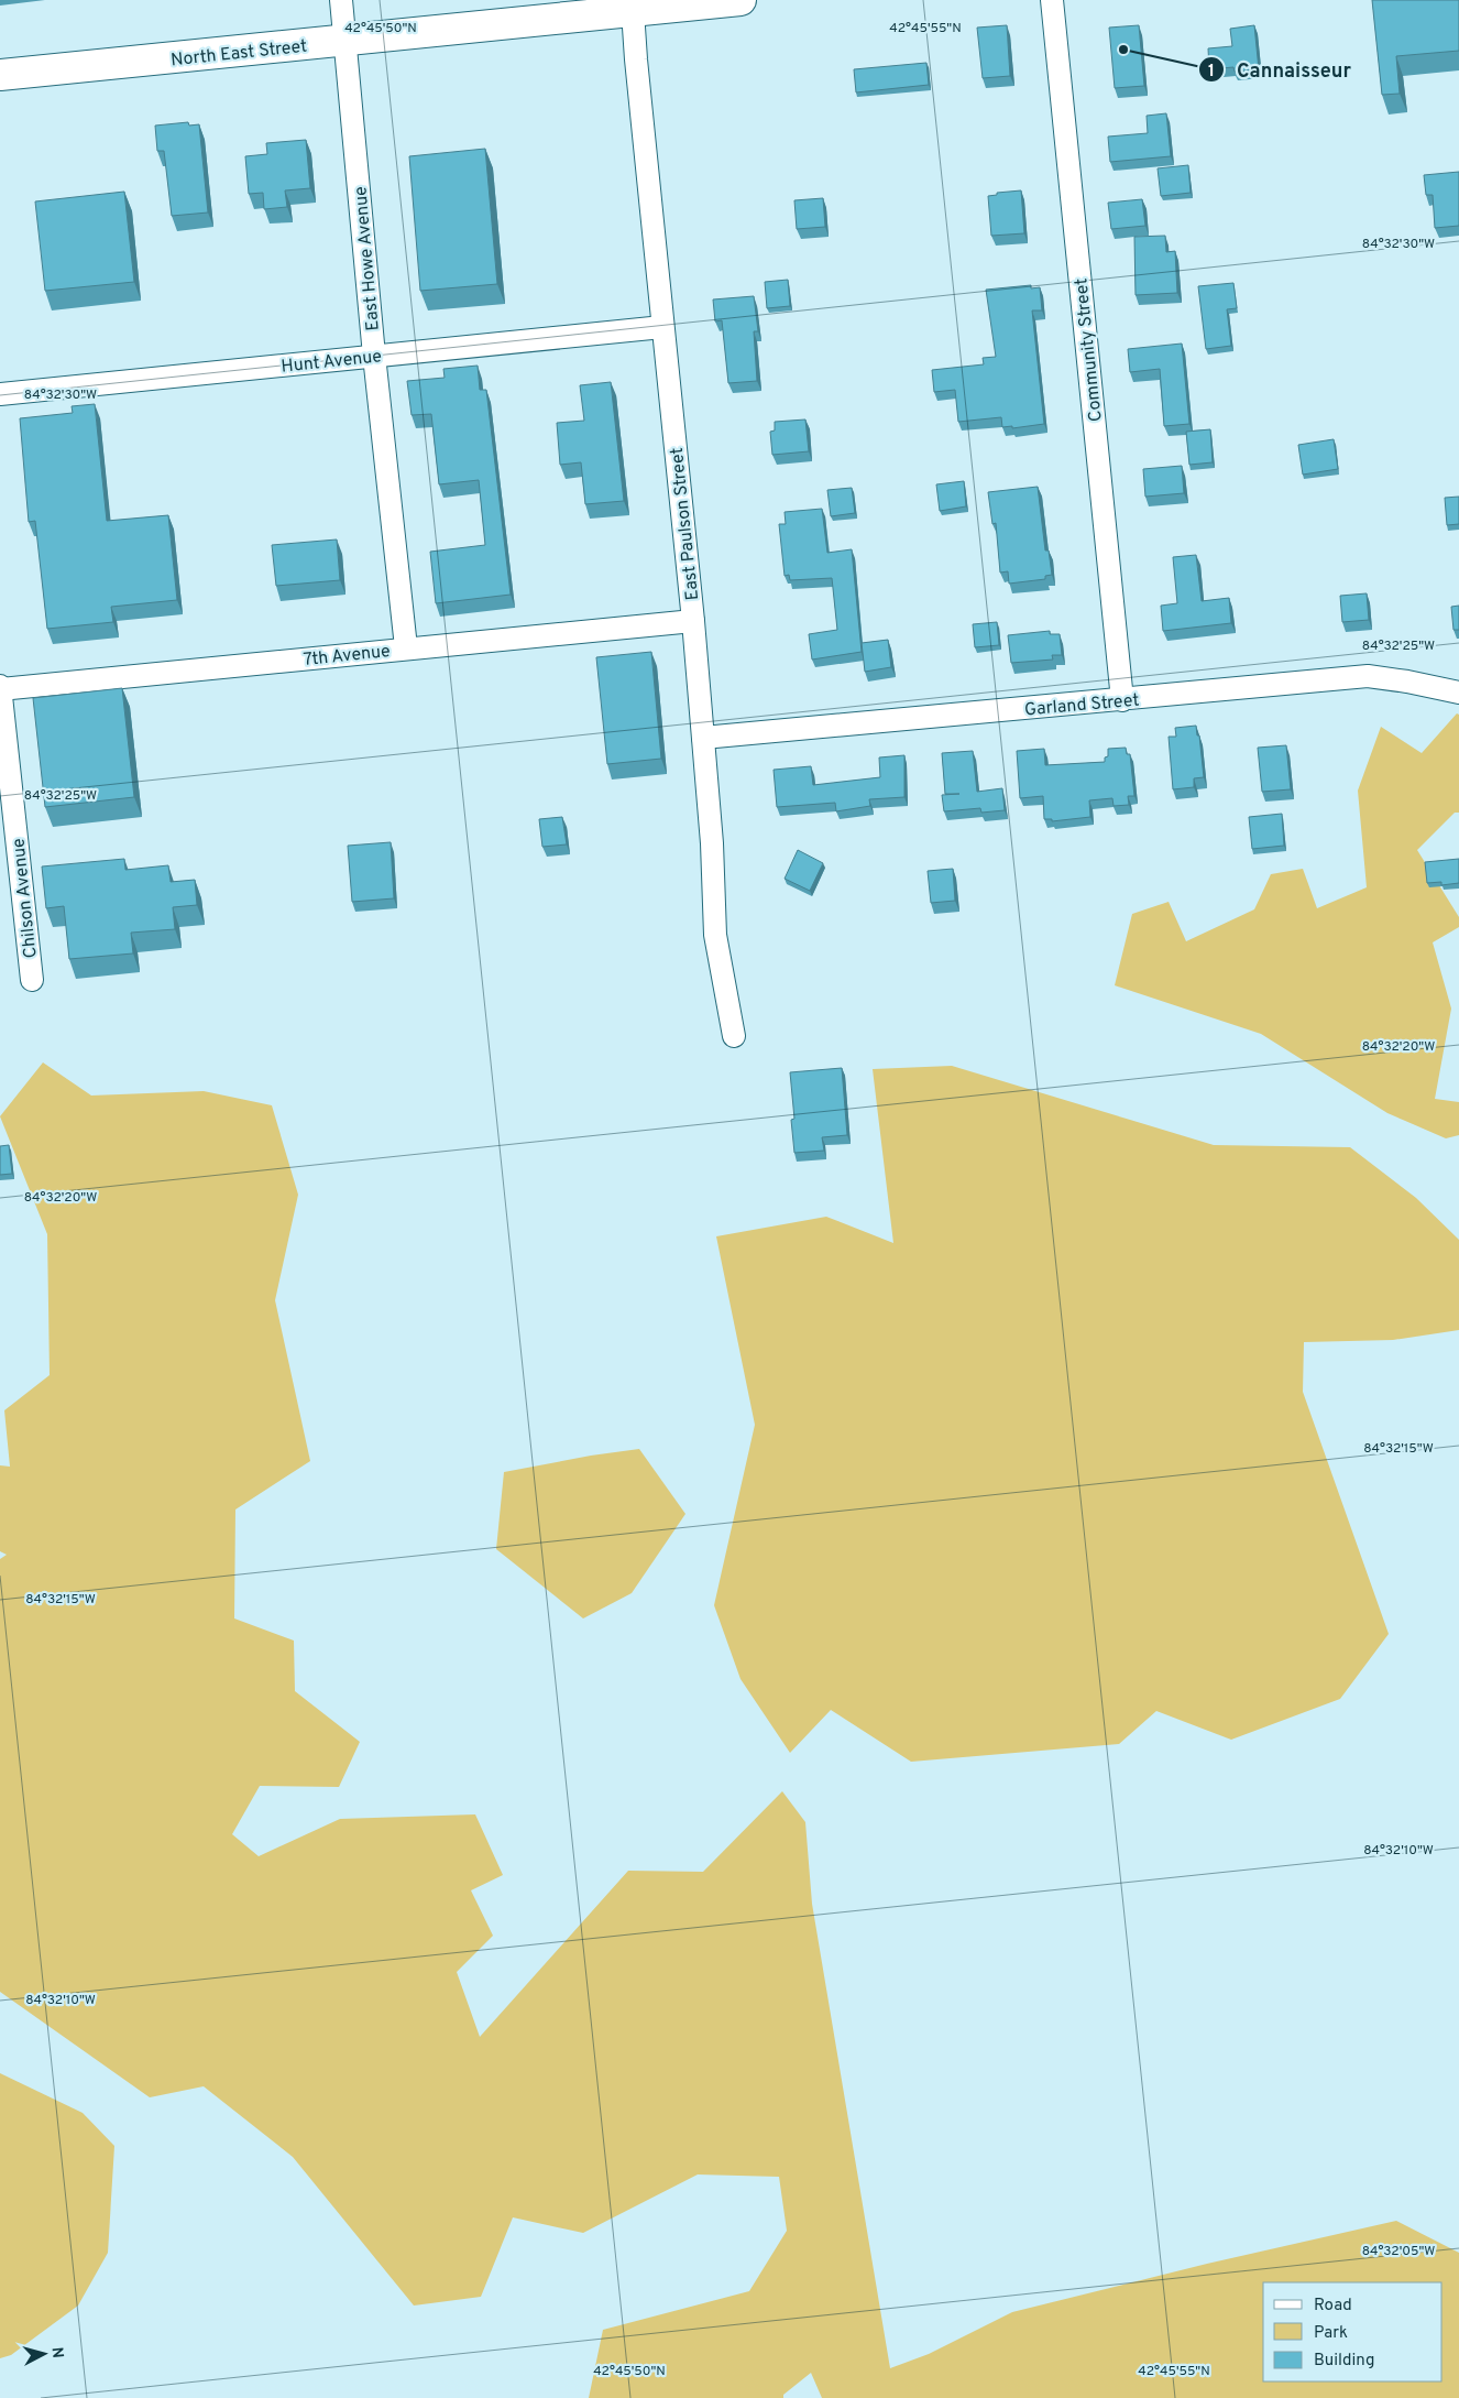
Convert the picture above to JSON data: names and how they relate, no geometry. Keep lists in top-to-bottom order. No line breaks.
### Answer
{"streets":{"main road":["North East Street"],"street":["East Howe Avenue","Community Street","Hunt Avenue","East Paulson Street","7th Avenue","Garland Street","Chilson Avenue"]},"crossings":[["North East Street","East Howe Avenue"],["North East Street","East Paulson Street"],["East Howe Avenue","Hunt Avenue"],["East Howe Avenue","7th Avenue"],["Community Street","Garland Street"],["Hunt Avenue","East Paulson Street"],["East Paulson Street","7th Avenue"],["East Paulson Street","Garland Street"],["7th Avenue","Chilson Avenue"]],"places":["Cannaisseur"],"legend":["Road","Park","Building"],"north":"right","coordinates":["42°45'50\"N","42°45'55\"N","84°32'30\"W","84°32'25\"W","84°32'20\"W","84°32'15\"W","84°32'10\"W","84°32'05\"W"]}
